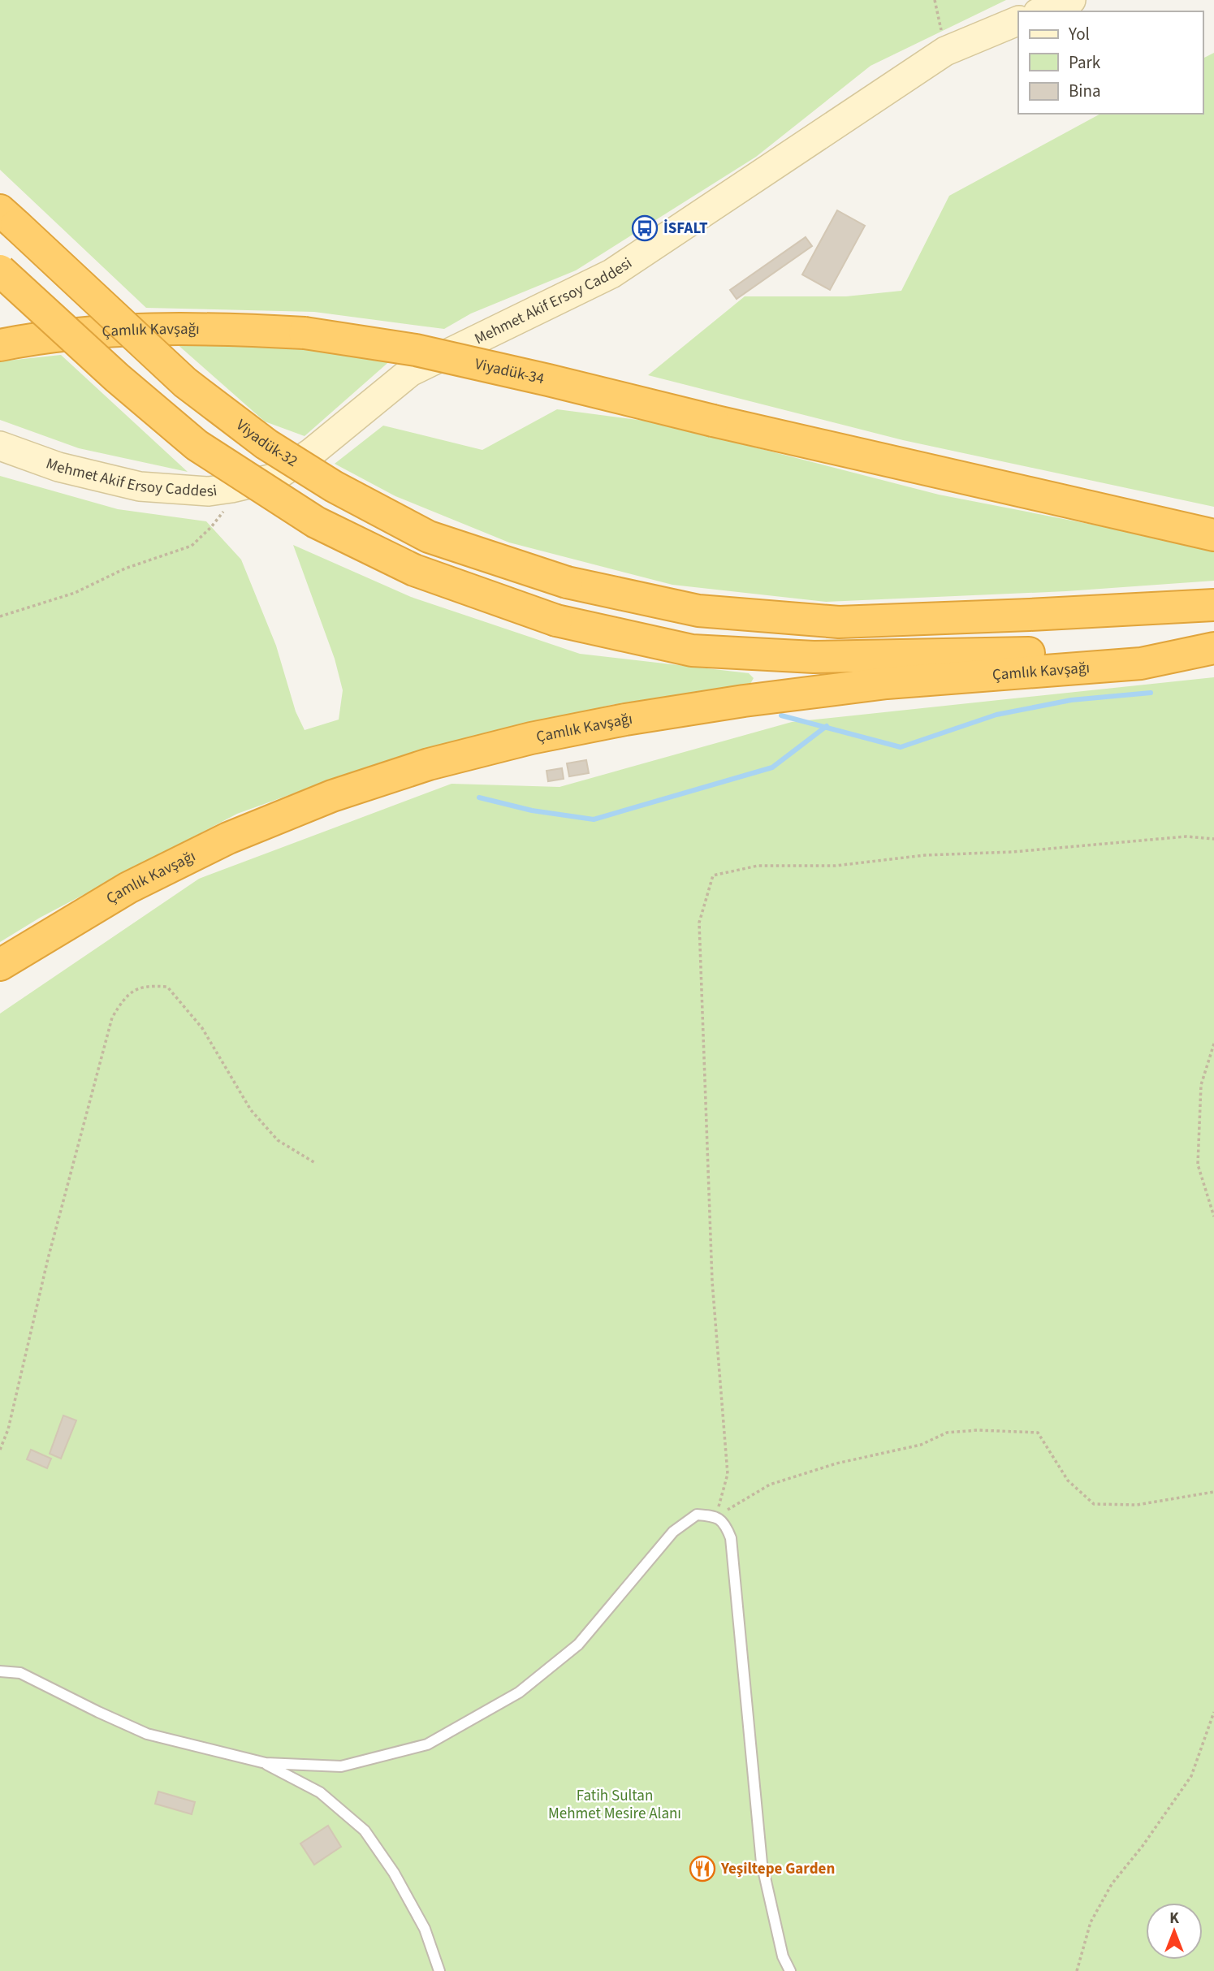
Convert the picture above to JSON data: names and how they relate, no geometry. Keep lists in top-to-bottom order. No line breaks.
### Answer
{"streets":{"highway":["Çamlık Kavşağı","Viyadük-34","Viyadük-32"],"main road":["Mehmet Akif Ersoy Caddesi"]},"crossings":[["Çamlık Kavşağı","Viyadük-34"]],"parks":["Fatih Sultan Mehmet Mesire Alanı"],"places":{"bus stop":["İSFALT"],"restaurant":["Yeşiltepe Garden"]},"legend":["Yol","Park","Bina"],"north":"top"}
